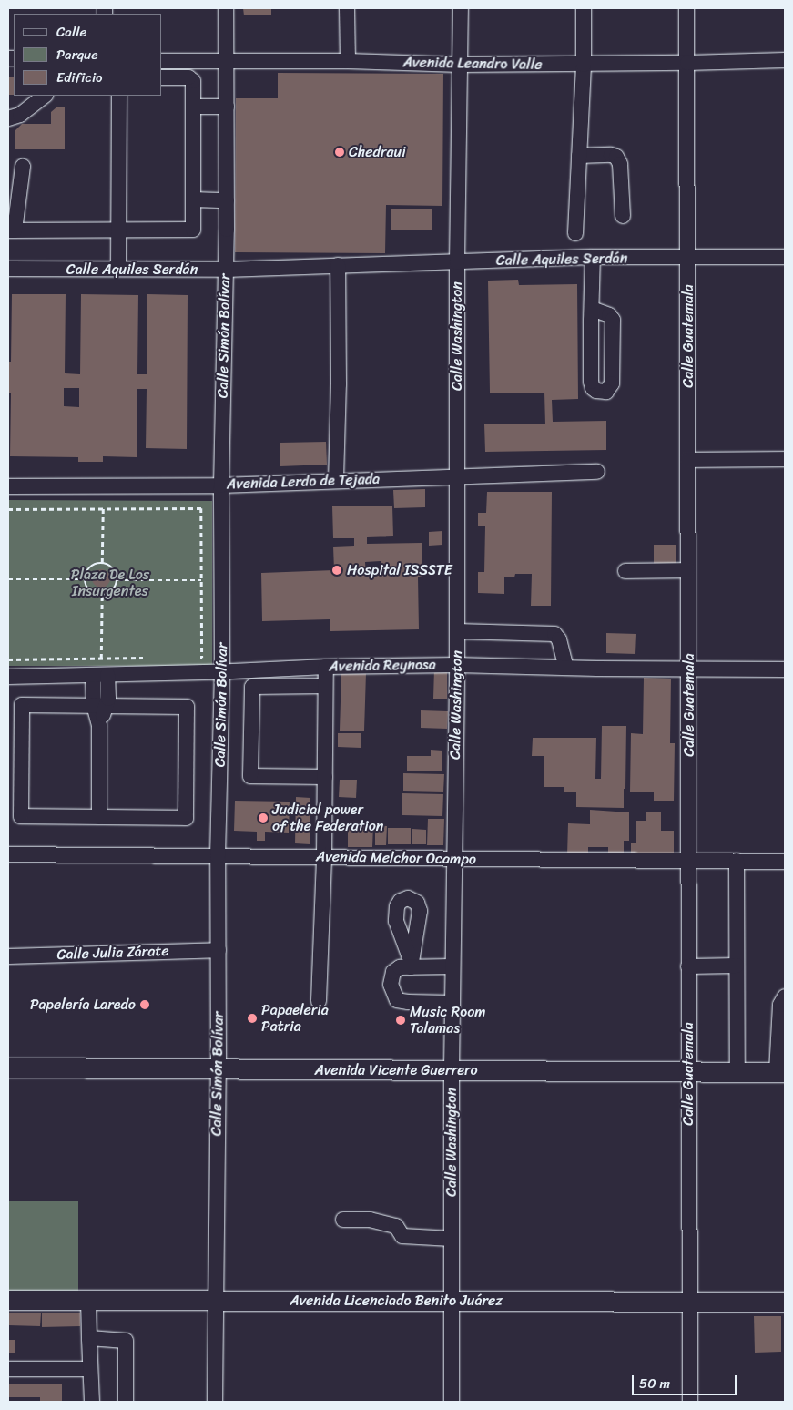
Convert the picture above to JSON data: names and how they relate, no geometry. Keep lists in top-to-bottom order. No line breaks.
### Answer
{"streets":{"main road":["Avenida Vicente Guerrero","Avenida Licenciado Benito Juárez"],"street":["Avenida Leandro Valle","Calle Aquiles Serdán","Calle Simón Bolívar","Calle Washington","Calle Guatemala","Avenida Lerdo de Tejada","Avenida Reynosa","Avenida Melchor Ocampo","Calle Julia Zárate"]},"crossings":[["Avenida Leandro Valle","Calle Simón Bolívar"],["Avenida Leandro Valle","Calle Washington"],["Avenida Leandro Valle","Calle Guatemala"],["Calle Aquiles Serdán","Calle Simón Bolívar"],["Calle Aquiles Serdán","Calle Washington"],["Calle Aquiles Serdán","Calle Guatemala"],["Calle Simón Bolívar","Avenida Lerdo de Tejada"],["Calle Simón Bolívar","Avenida Reynosa"],["Calle Simón Bolívar","Avenida Melchor Ocampo"],["Calle Simón Bolívar","Calle Julia Zárate"],["Calle Simón Bolívar","Avenida Vicente Guerrero"],["Calle Simón Bolívar","Avenida Licenciado Benito Juárez"],["Calle Washington","Avenida Lerdo de Tejada"],["Calle Washington","Avenida Reynosa"],["Calle Washington","Avenida Melchor Ocampo"],["Calle Washington","Avenida Vicente Guerrero"],["Calle Washington","Avenida Licenciado Benito Juárez"],["Calle Guatemala","Avenida Reynosa"],["Calle Guatemala","Avenida Melchor Ocampo"],["Calle Guatemala","Avenida Vicente Guerrero"],["Calle Guatemala","Avenida Licenciado Benito Juárez"]],"parks":["Plaza De Los Insurgentes"],"places":["Chedraui","Hospital ISSSTE","Judicial power of the Federation","Papelería Laredo","Papaeleria Patria","Music Room Talamas"],"legend":["Calle","Parque","Edificio"],"scale_bar":"50 m"}
